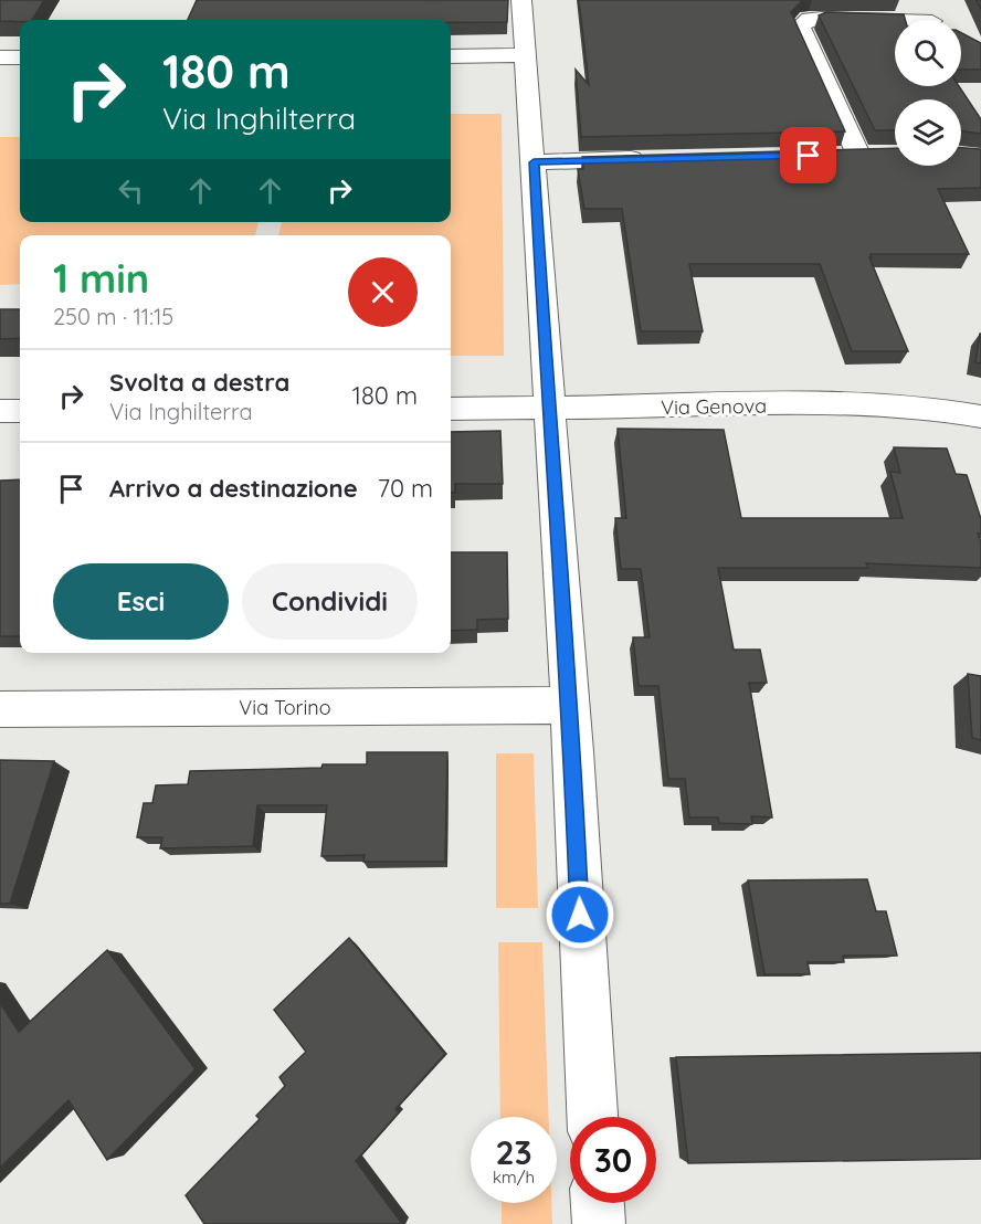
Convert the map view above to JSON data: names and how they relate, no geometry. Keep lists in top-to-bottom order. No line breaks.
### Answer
{"streets":{"street":["Via Genova","Via Torino"]},"page":{"turn":["180 m","Via Inghilterra"],"heading":["1 min","250 m · 11:15"],"list":[{"name":"Svolta a destra","note":"Via Inghilterra","value":"180 m"},{"name":"Arrivo a destinazione","value":"70 m"}],"buttons":["Esci","Condividi"],"speed":"23 km/h","limit":"30"}}
